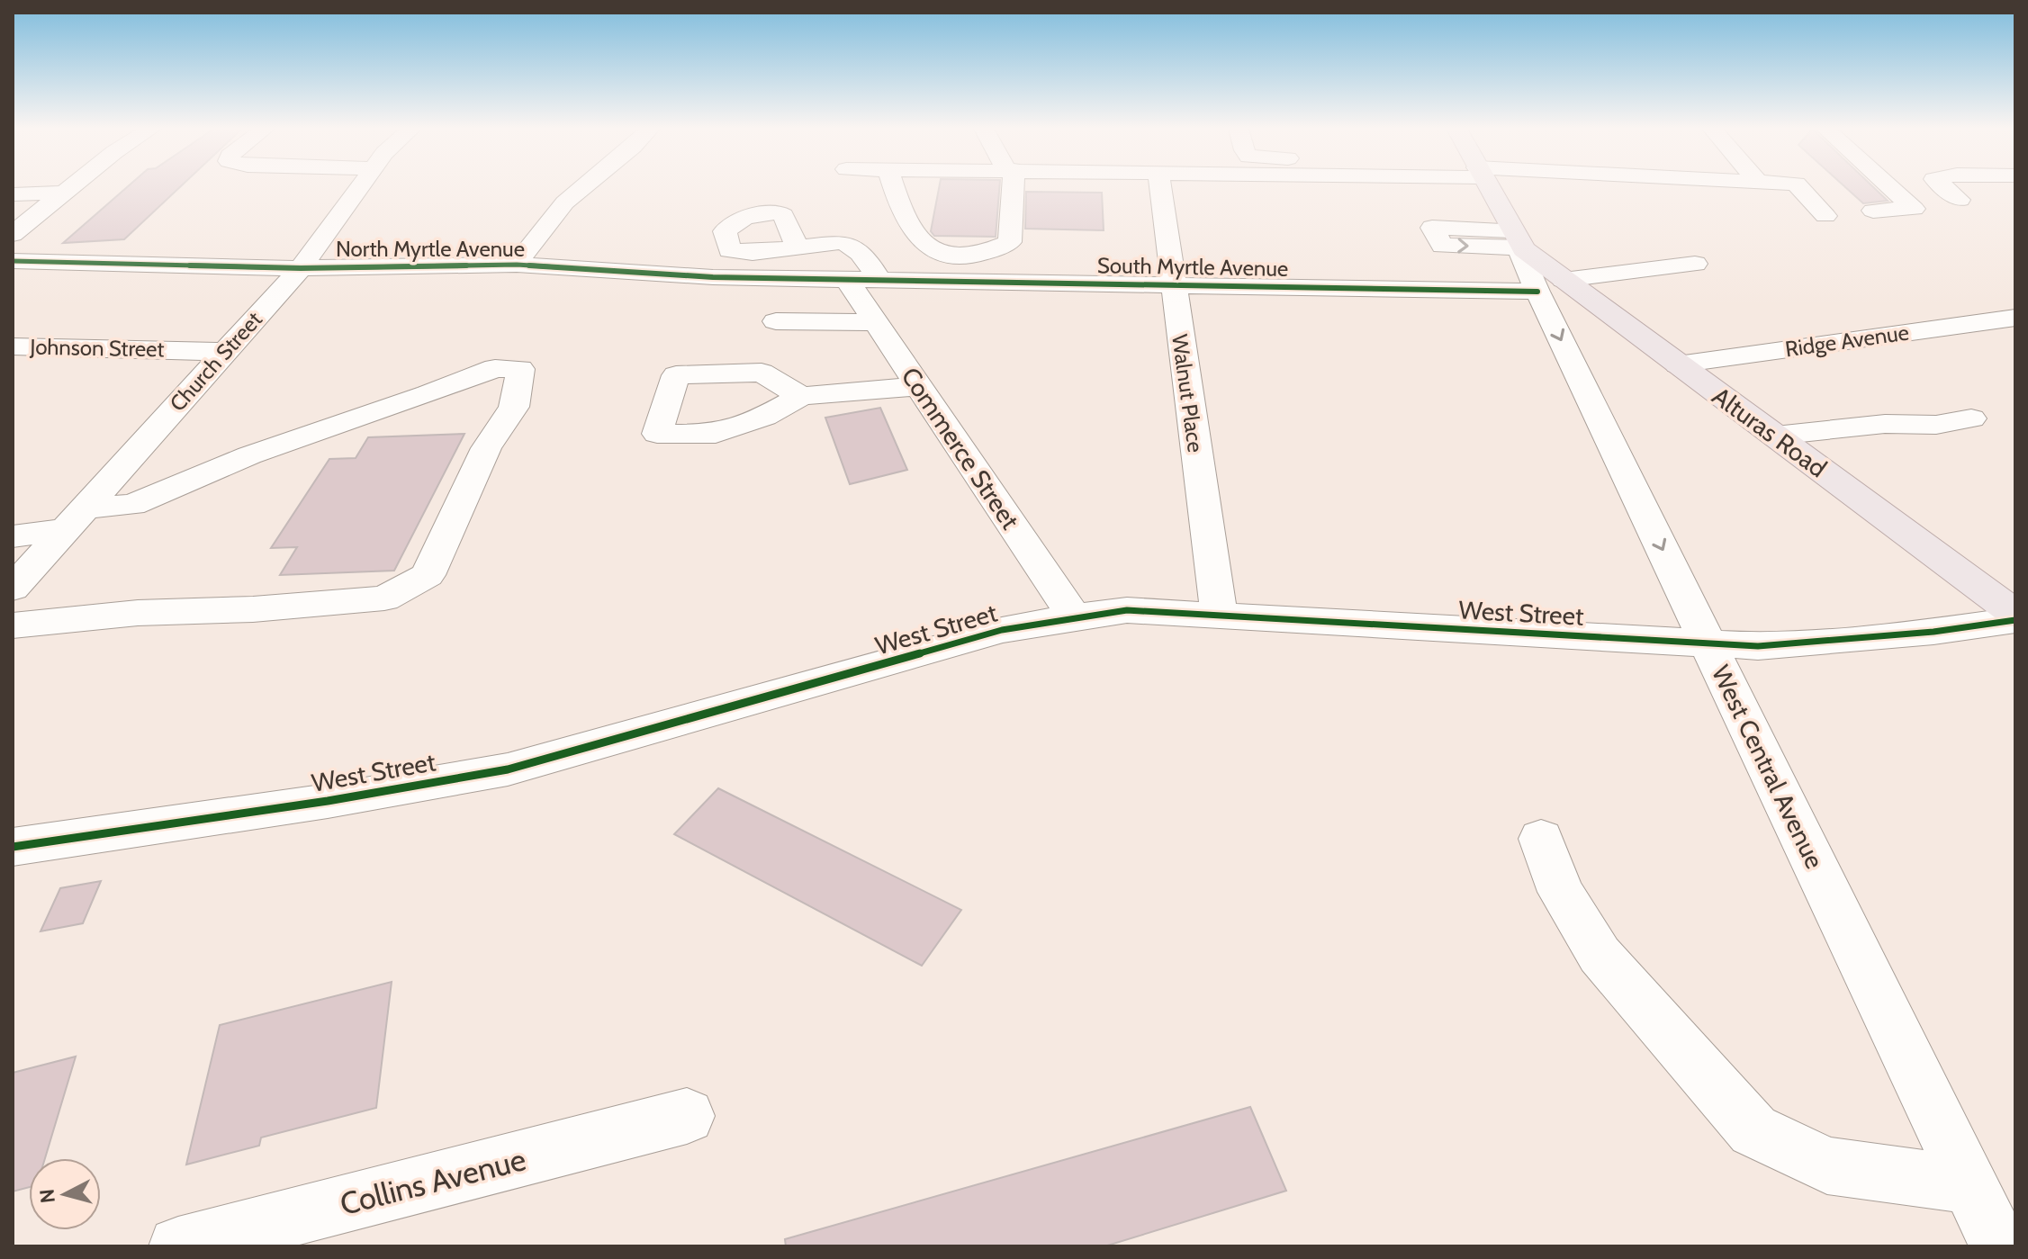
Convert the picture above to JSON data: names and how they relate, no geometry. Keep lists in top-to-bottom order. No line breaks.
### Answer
{"streets":{"main road":["Alturas Road"],"street":["North Myrtle Avenue","South Myrtle Avenue","Ridge Avenue","Johnson Street","Church Street","Walnut Place","Commerce Street","West Street","West Central Avenue","Collins Avenue"]},"crossings":[["North Myrtle Avenue","South Myrtle Avenue"],["North Myrtle Avenue","Church Street"],["North Myrtle Avenue","Commerce Street"],["South Myrtle Avenue","Walnut Place"],["South Myrtle Avenue","Alturas Road"],["South Myrtle Avenue","Commerce Street"],["South Myrtle Avenue","West Central Avenue"],["Ridge Avenue","Alturas Road"],["Johnson Street","Church Street"],["Walnut Place","West Street"],["Alturas Road","West Central Avenue"],["Commerce Street","West Street"],["West Street","West Central Avenue"]],"one_way":["West Central Avenue"],"north":"left"}
